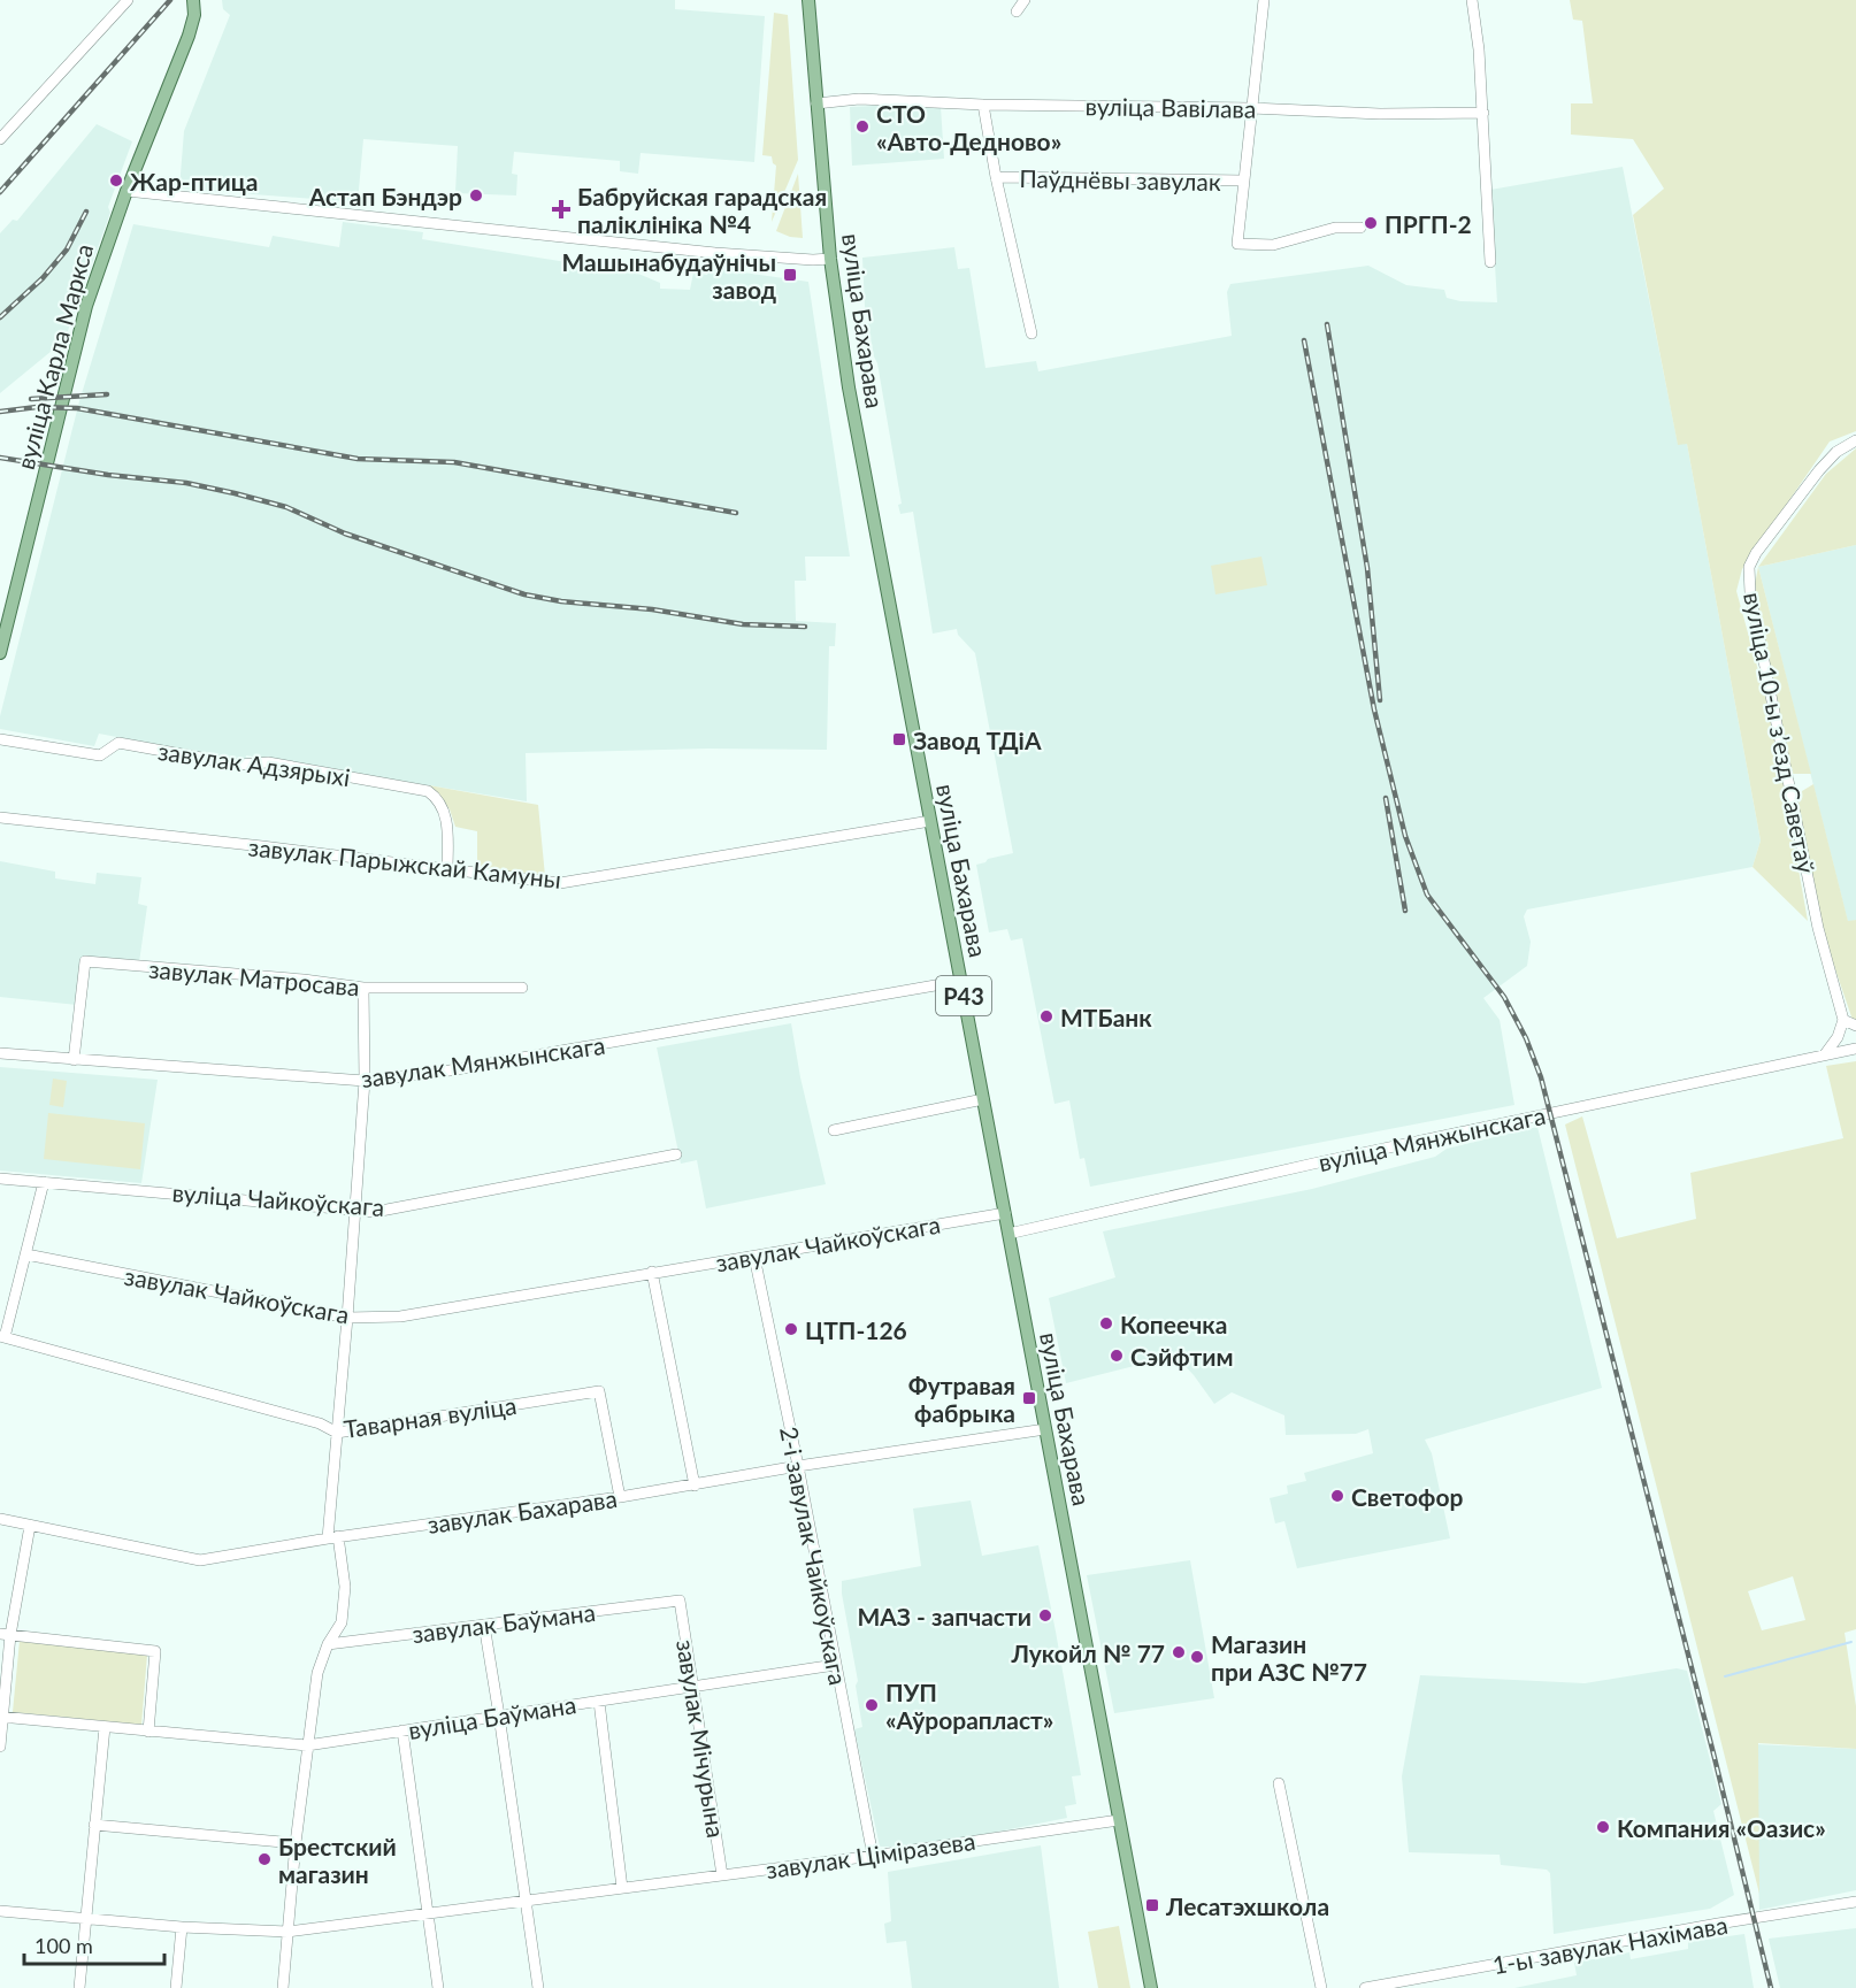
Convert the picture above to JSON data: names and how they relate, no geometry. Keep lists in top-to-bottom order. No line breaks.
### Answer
{"streets":{"main road":["вуліца Бахарава","вуліца Карла Маркса","Р43"],"street":["вуліца Вавілава","Паўднёвы завулак","вуліца 10-ы зʼезд Саветаў","завулак Адзярыхі","завулак Парыжскай Камуны","завулак Матросава","завулак Мянжынскага","вуліца Мянжынскага","вуліца Чайкоўскага","завулак Чайкоўскага","Таварная вуліца","завулак Бахарава","2-і завулак Чайкоўскага","завулак Баўмана","вуліца Баўмана","завулак Мічурына","завулак Ціміразева","1-ы завулак Нахімава"]},"crossings":[["вуліца Вавілава","Паўднёвы завулак"],["вуліца Вавілава","вуліца Бахарава"],["вуліца Бахарава","завулак Парыжскай Камуны"],["вуліца Бахарава","завулак Мянжынскага"],["вуліца Бахарава","вуліца Мянжынскага"],["вуліца Бахарава","завулак Чайкоўскага"],["вуліца Бахарава","завулак Бахарава"],["вуліца Бахарава","завулак Ціміразева"],["завулак Адзярыхі","завулак Парыжскай Камуны"],["завулак Матросава","завулак Мянжынскага"],["завулак Чайкоўскага","2-і завулак Чайкоўскага"],["Таварная вуліца","завулак Бахарава"],["завулак Бахарава","2-і завулак Чайкоўскага"],["2-і завулак Чайкоўскага","вуліца Баўмана"],["2-і завулак Чайкоўскага","завулак Ціміразева"],["завулак Баўмана","завулак Мічурына"],["вуліца Баўмана","завулак Мічурына"],["завулак Мічурына","завулак Ціміразева"]],"places":{"other":["СТО «Авто-Дедново»","Жар-птица","Астап Бэндэр","ПРГП-2","МТБанк","Копеечка","ЦТП-126","Сэйфтим","Светофор","МАЗ - запчасти","Лукойл № 77","Магазин при АЗС №77","ПУП «Аўрорапласт»","Компания «Оазис»","Брестский магазин"],"health":["Бабруйская гарадская паліклініка №4"],"transit":["Машынабудаўнічы завод","Завод ТДіА","Футравая фабрыка","Лесатэхшкола"]},"scale_bar":"100 m"}
